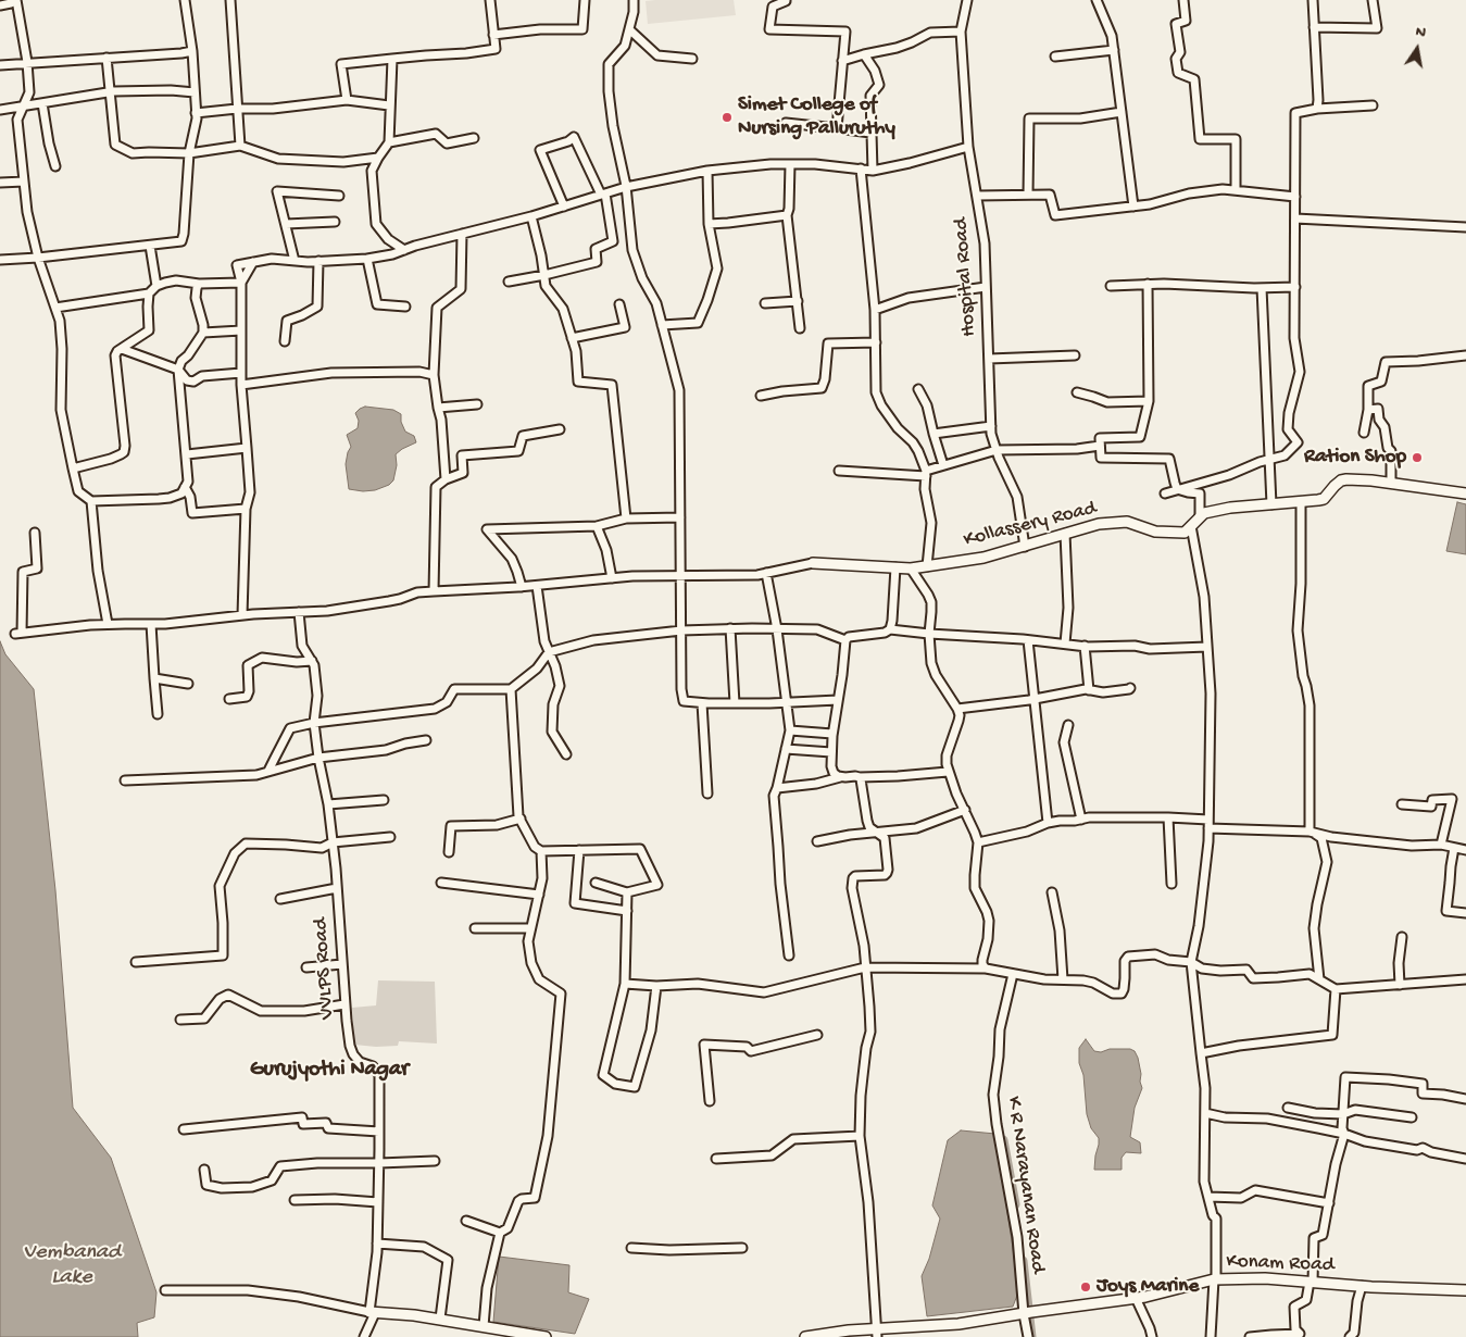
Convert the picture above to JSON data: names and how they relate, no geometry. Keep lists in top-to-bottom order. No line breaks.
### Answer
{"streets":{"street":["Hospital Road","Kollassery Road","VVLPS Road","K R Narayanan Road","Konam Road"]},"crossings":[["Hospital Road","Kollassery Road"],["K R Narayanan Road","Konam Road"]],"districts":["Gurujyothi Nagar"],"water":["Vembanad Lake"],"places":["Simet College of Nursing Palluruthy","Ration Shop","Joys Marine"],"north":"top"}
